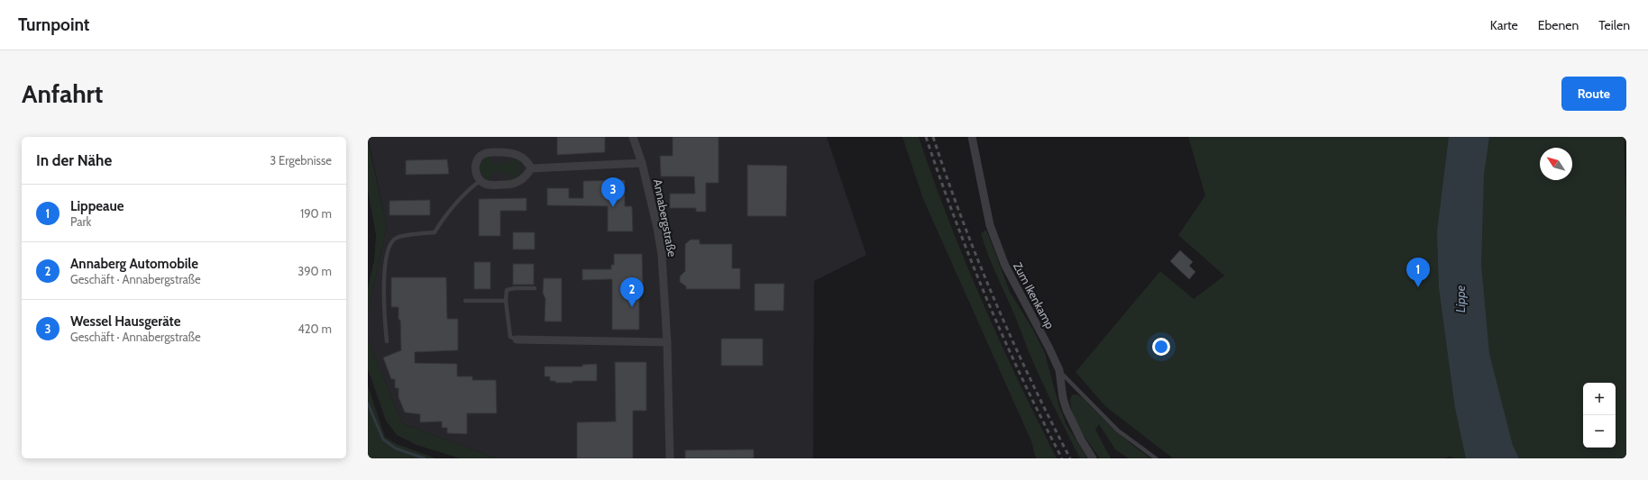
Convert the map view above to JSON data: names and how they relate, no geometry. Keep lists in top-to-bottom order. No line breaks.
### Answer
{"streets":{"street":["Annabergstraße","Zum Ikenkamp"]},"water":["Lippe"],"north":"top left","page":{"header":"Turnpoint","nav":["Karte","Ebenen","Teilen"],"buttons":"Route","title":"Anfahrt","heading":["In der Nähe","3 Ergebnisse"],"pins":["3","1","2"],"list":[{"mark":"1","name":"Lippeaue","note":"Park","value":"190 m"},{"mark":"2","name":"Annaberg Automobile","note":"Geschäft · Annabergstraße","value":"390 m"},{"mark":"3","name":"Wessel Hausgeräte","note":"Geschäft · Annabergstraße","value":"420 m"}],"map_buttons":["+","−"]}}
